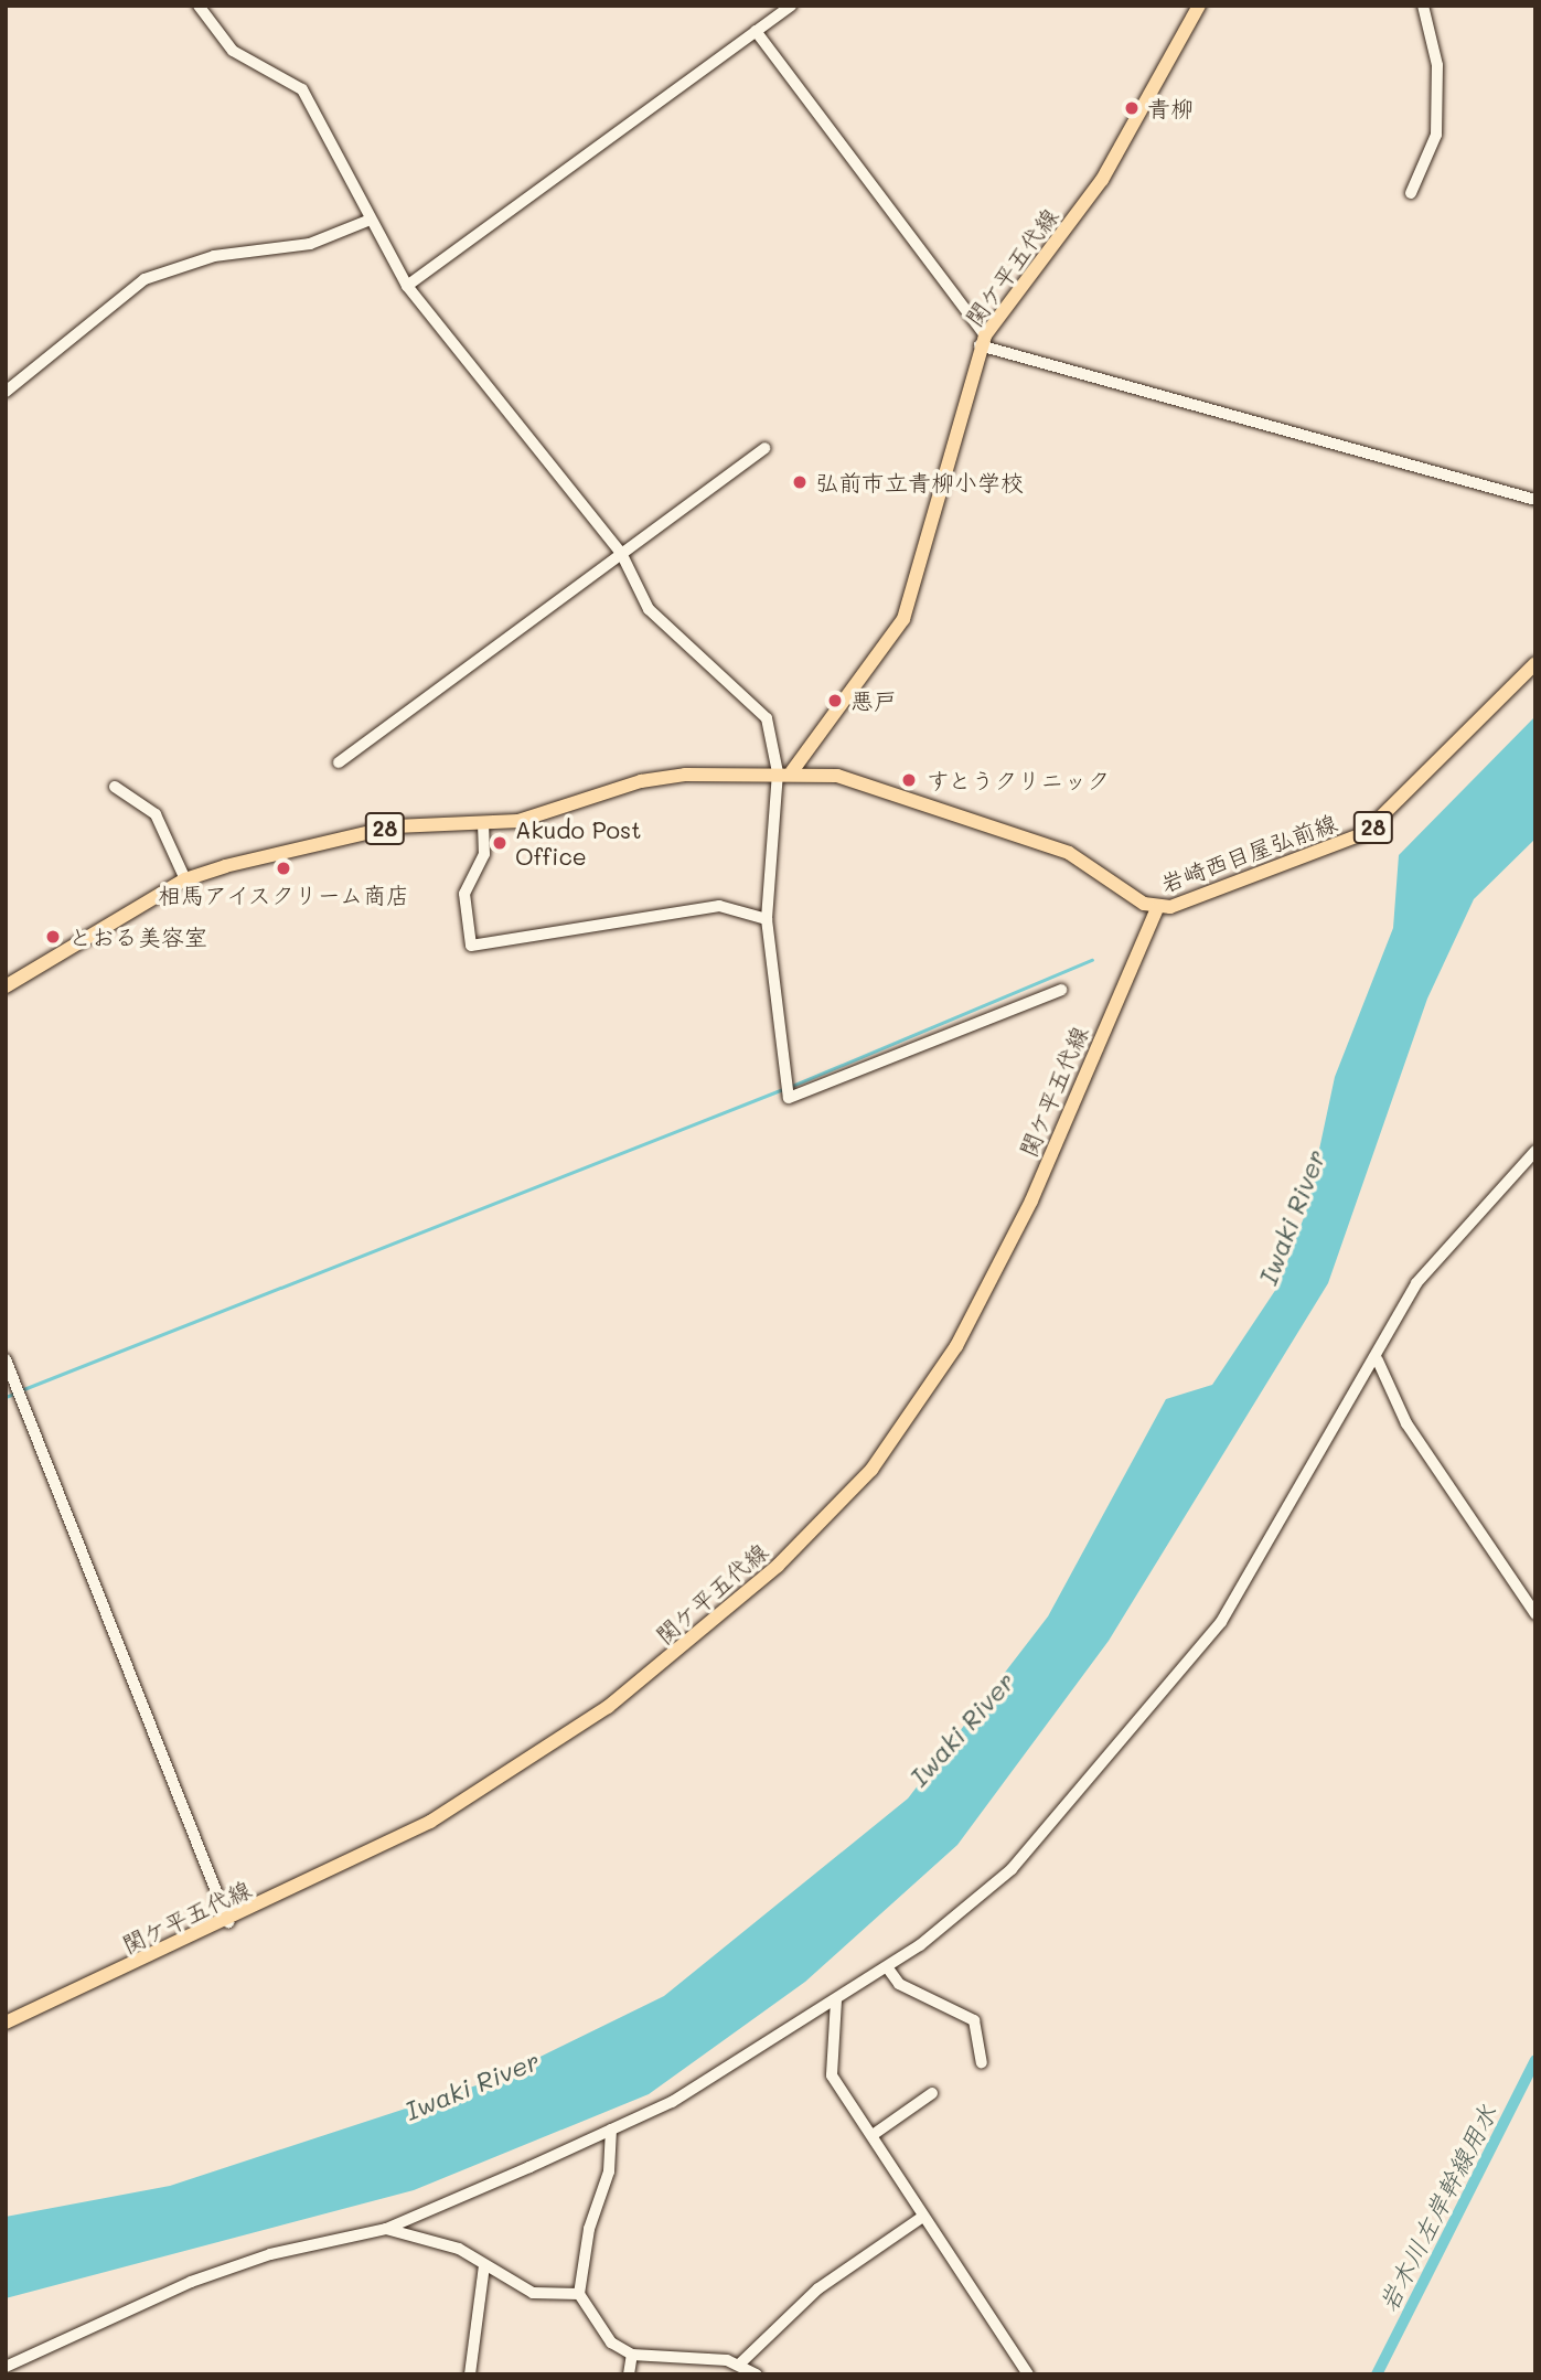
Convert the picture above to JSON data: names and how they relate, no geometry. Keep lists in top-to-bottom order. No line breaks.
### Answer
{"streets":{"main road":["関ケ平五代線","28","岩崎西目屋弘前線"]},"crossings":[["関ケ平五代線","岩崎西目屋弘前線"]],"water":["Iwaki River","岩木川左岸幹線用水"],"places":["青柳","弘前市立青柳小学校","悪戸","すとうクリニック","Akudo Post Office","相馬アイスクリーム商店","とおる美容室"]}
